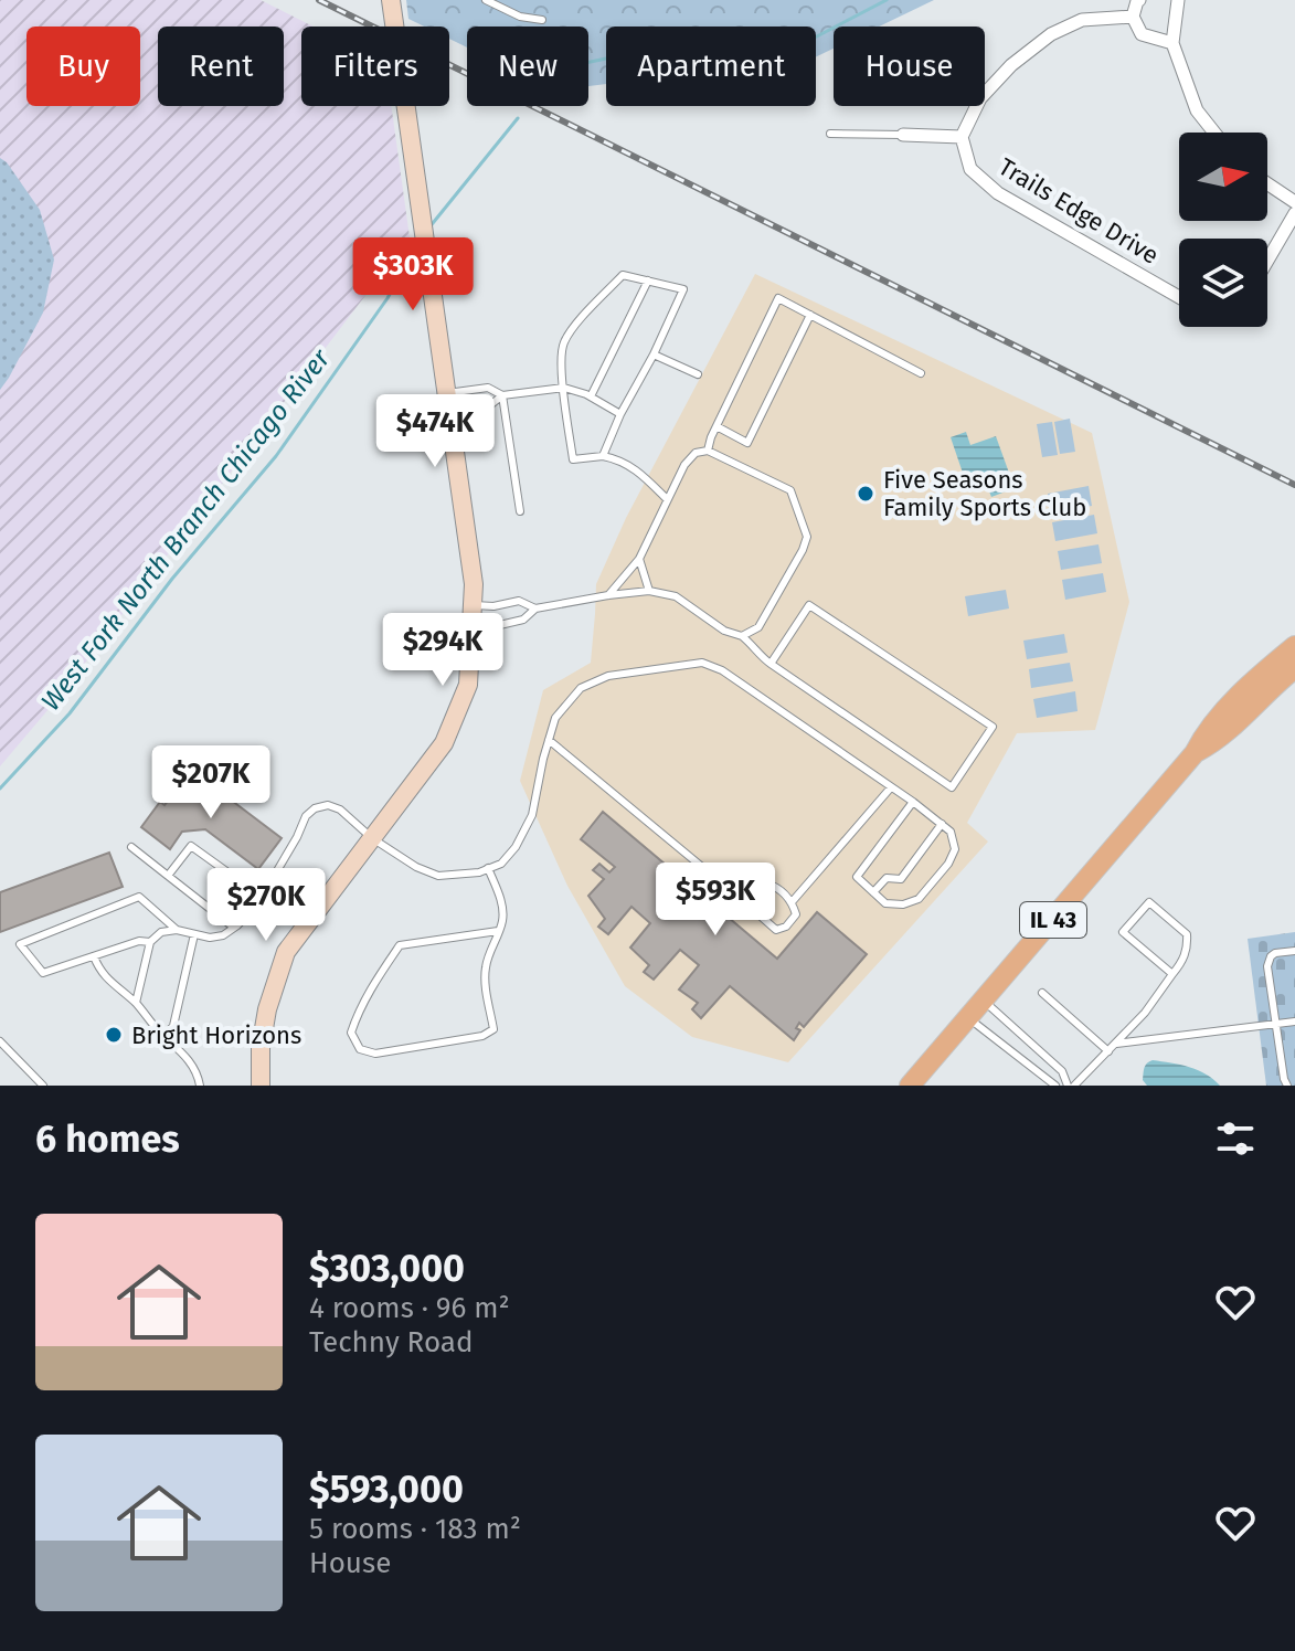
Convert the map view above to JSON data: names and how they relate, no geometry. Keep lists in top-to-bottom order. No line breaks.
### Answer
{"streets":{"main road":["IL 43"],"street":["Trails Edge Drive"]},"water":["West Fork North Branch Chicago River"],"places":["Five Seasons Family Sports Club","Bright Horizons"],"north":"right","page":{"chip":["Buy","Rent","Filters","New","Apartment","House"],"price":["$303K","$474K","$294K","$207K","$593K","$270K"],"heading":"6 homes","list":[{"name":"$303,000","note":"4 rooms · 96 m² · Techny Road"},{"name":"$593,000","note":"5 rooms · 183 m² · House"}]}}
